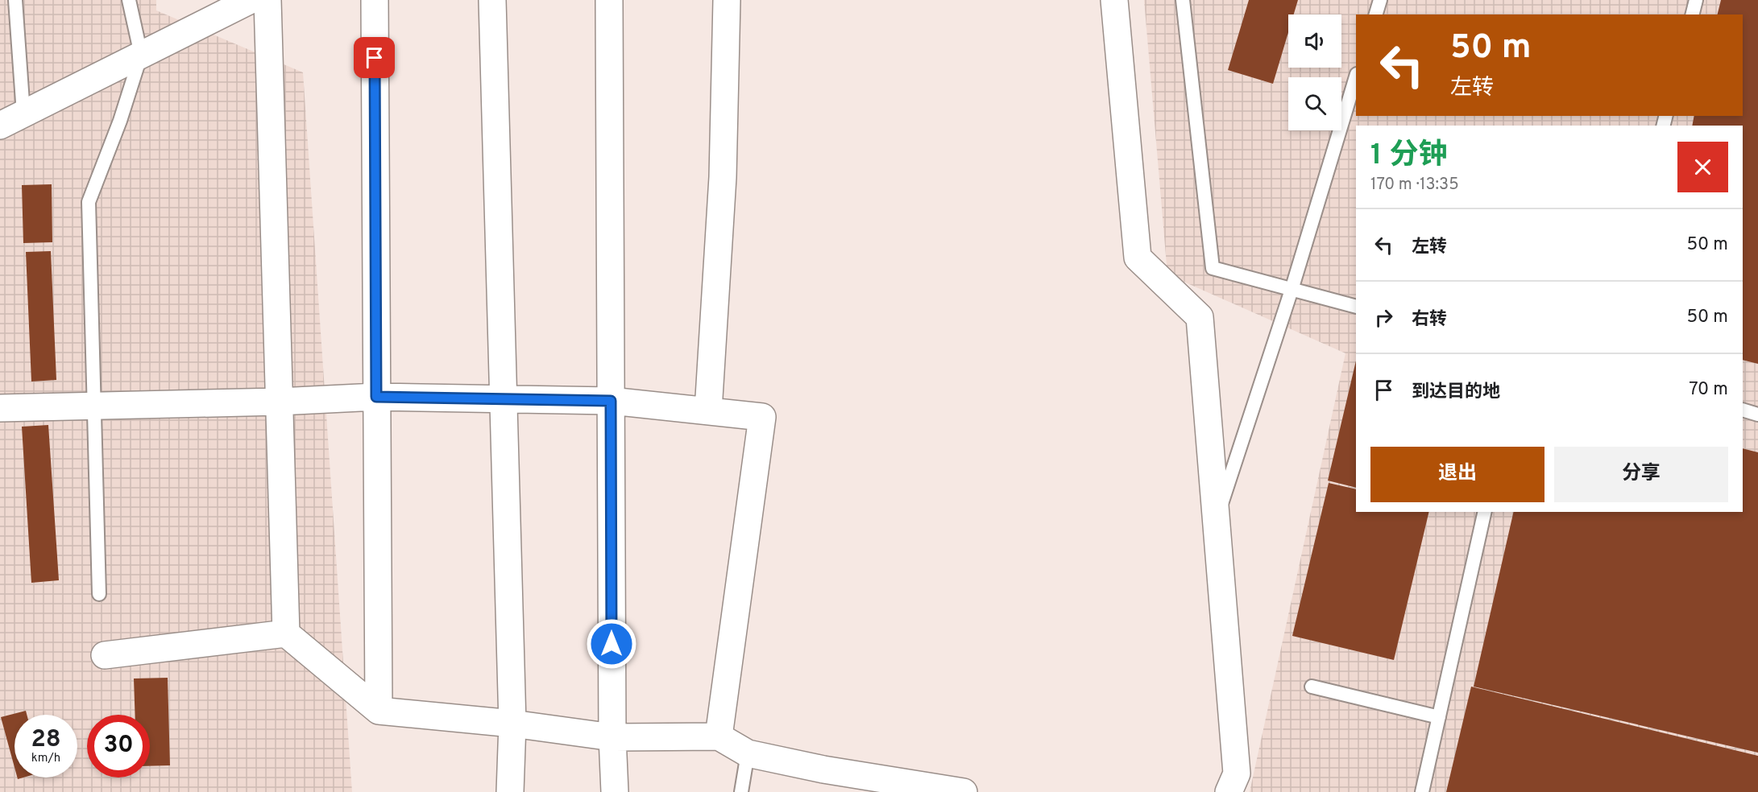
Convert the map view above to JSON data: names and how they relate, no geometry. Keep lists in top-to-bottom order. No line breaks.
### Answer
{"page":{"turn":["50 m","左转"],"heading":["1 分钟","170 m · 13:35"],"list":[{"name":"左转","value":"50 m"},{"name":"右转","value":"50 m"},{"name":"到达目的地","value":"70 m"}],"buttons":["退出","分享"],"speed":"28 km/h","limit":"30"}}
